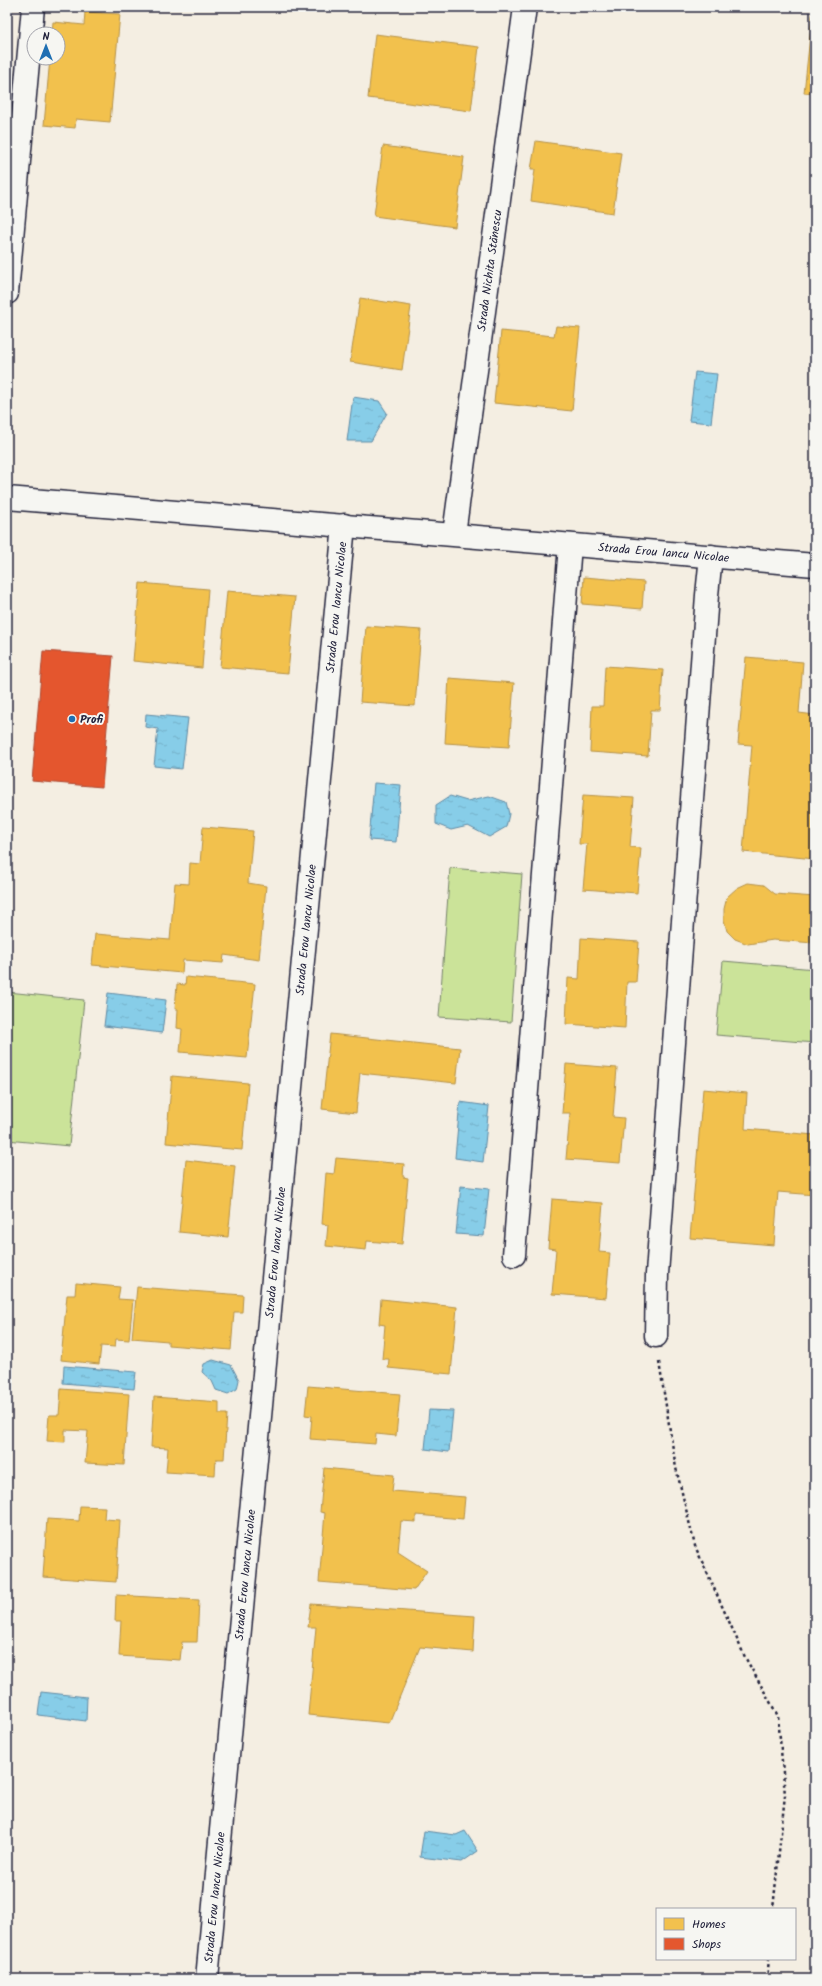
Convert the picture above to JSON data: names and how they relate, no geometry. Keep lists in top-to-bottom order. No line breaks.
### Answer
{"streets":{"street":["Strada Nichita Stănescu","Strada Erou Iancu Nicolae"]},"crossings":[["Strada Nichita Stănescu","Strada Erou Iancu Nicolae"]],"places":["Profi"],"legend":["Homes","Shops"],"north":"top"}
